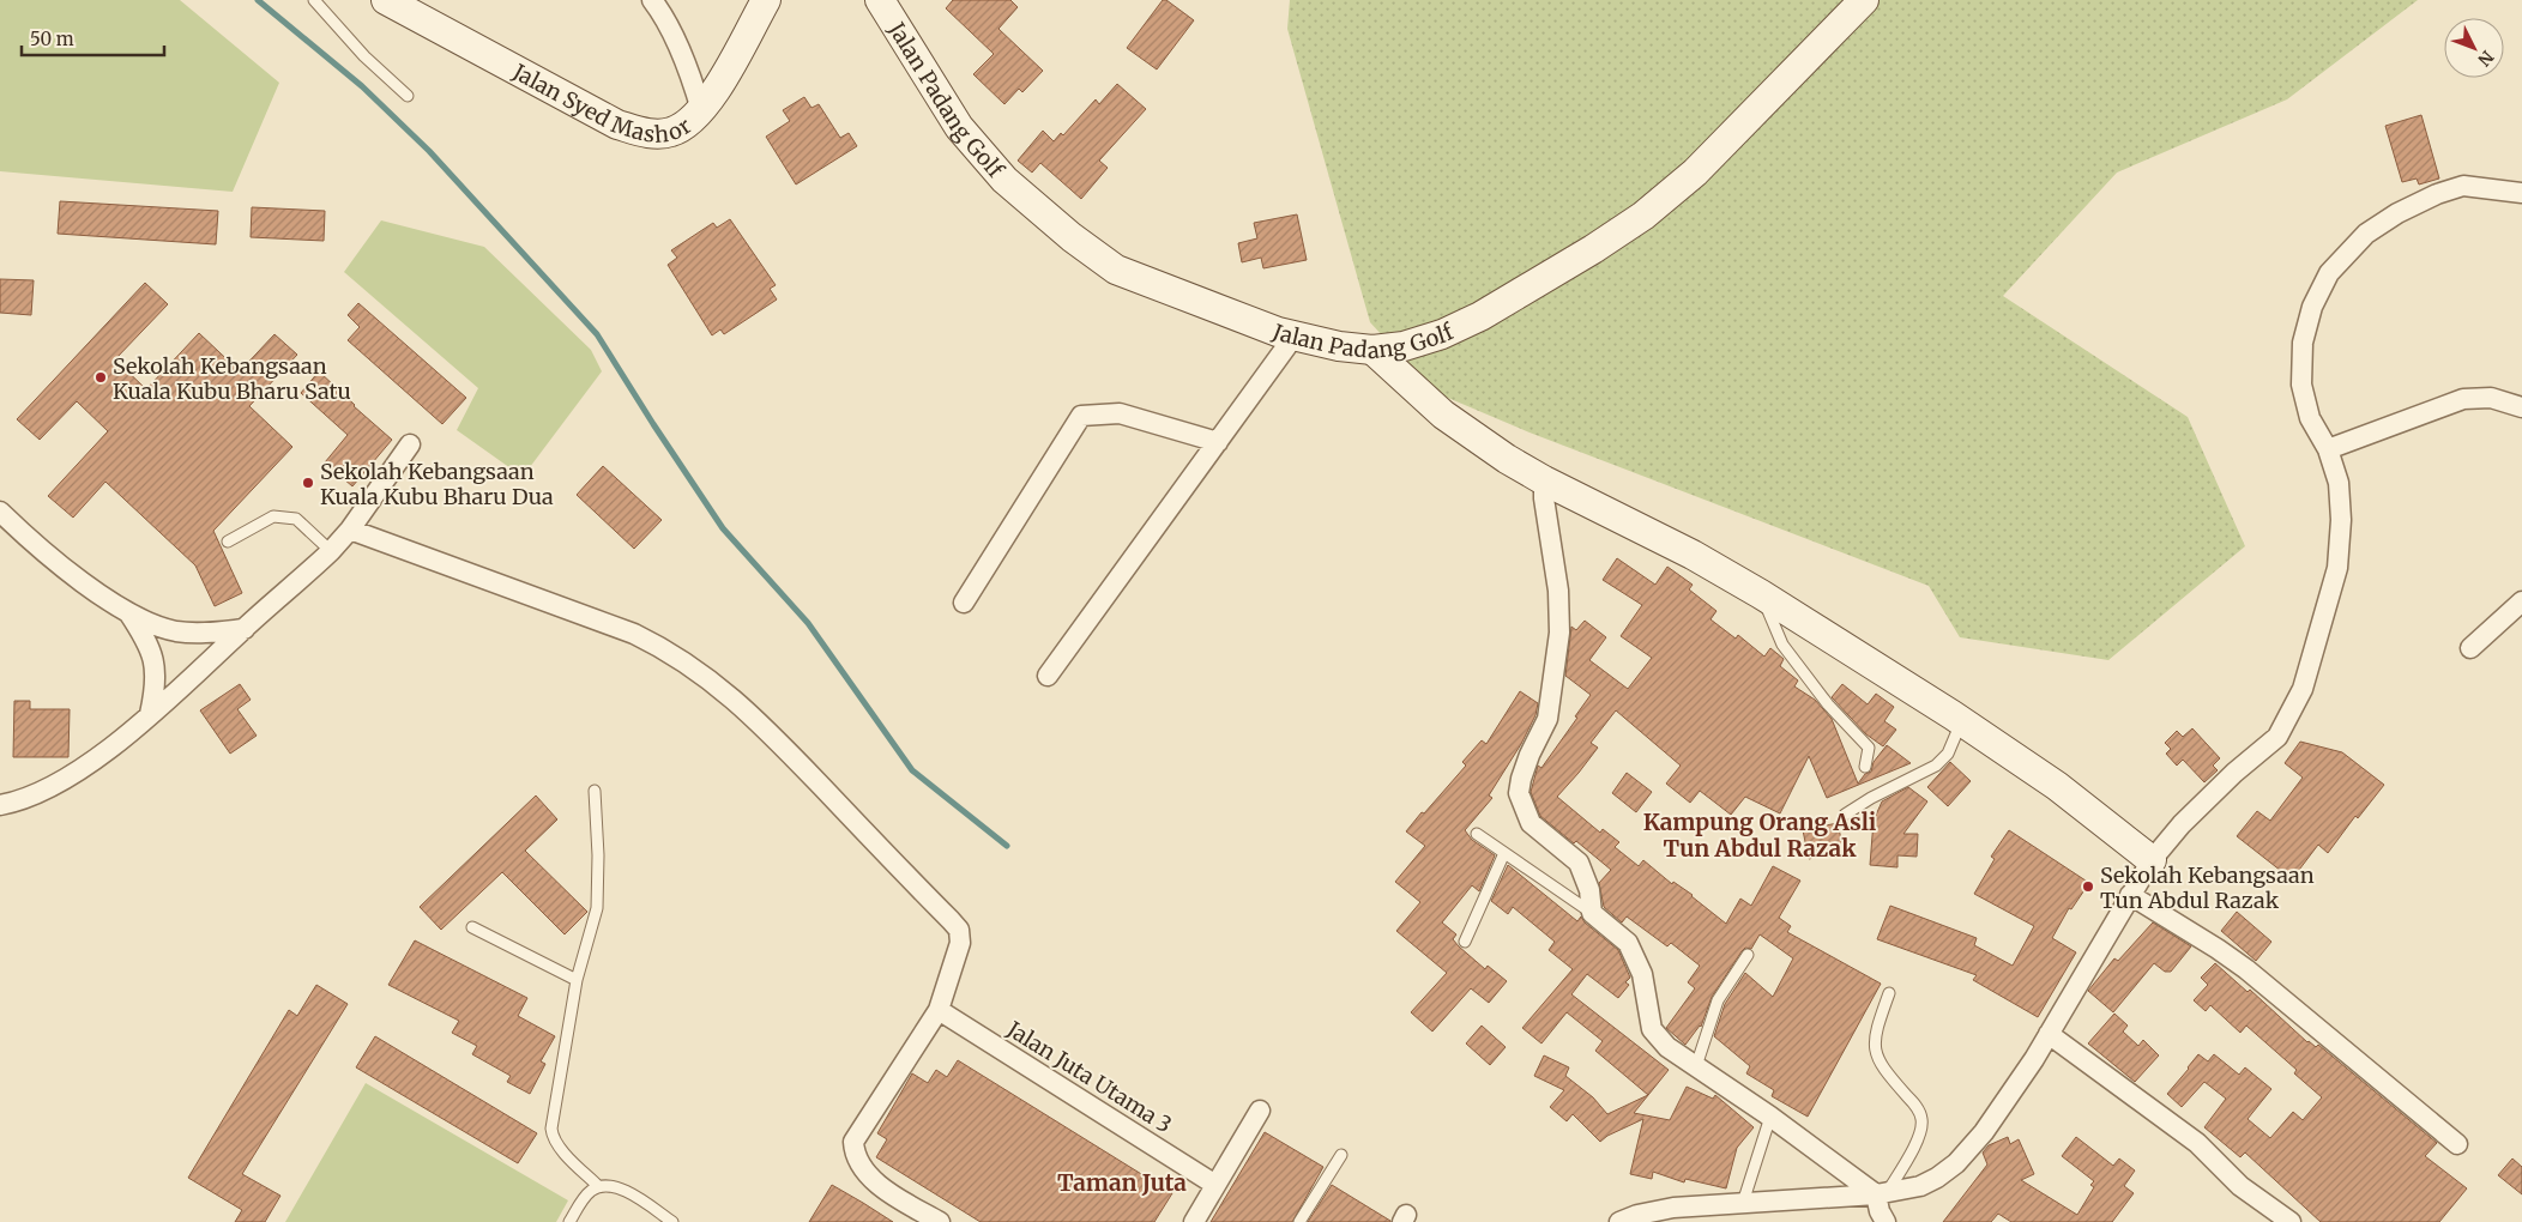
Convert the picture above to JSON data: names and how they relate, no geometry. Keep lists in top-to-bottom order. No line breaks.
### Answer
{"streets":{"street":["Jalan Syed Mashor","Jalan Padang Golf","Jalan Juta Utama 3"]},"districts":["Kampung Orang Asli Tun Abdul Razak","Taman Juta"],"places":["Sekolah Kebangsaan Kuala Kubu Bharu Satu","Sekolah Kebangsaan Kuala Kubu Bharu Dua","Sekolah Kebangsaan Tun Abdul Razak"],"scale_bar":"50 m","north":"bottom right"}
